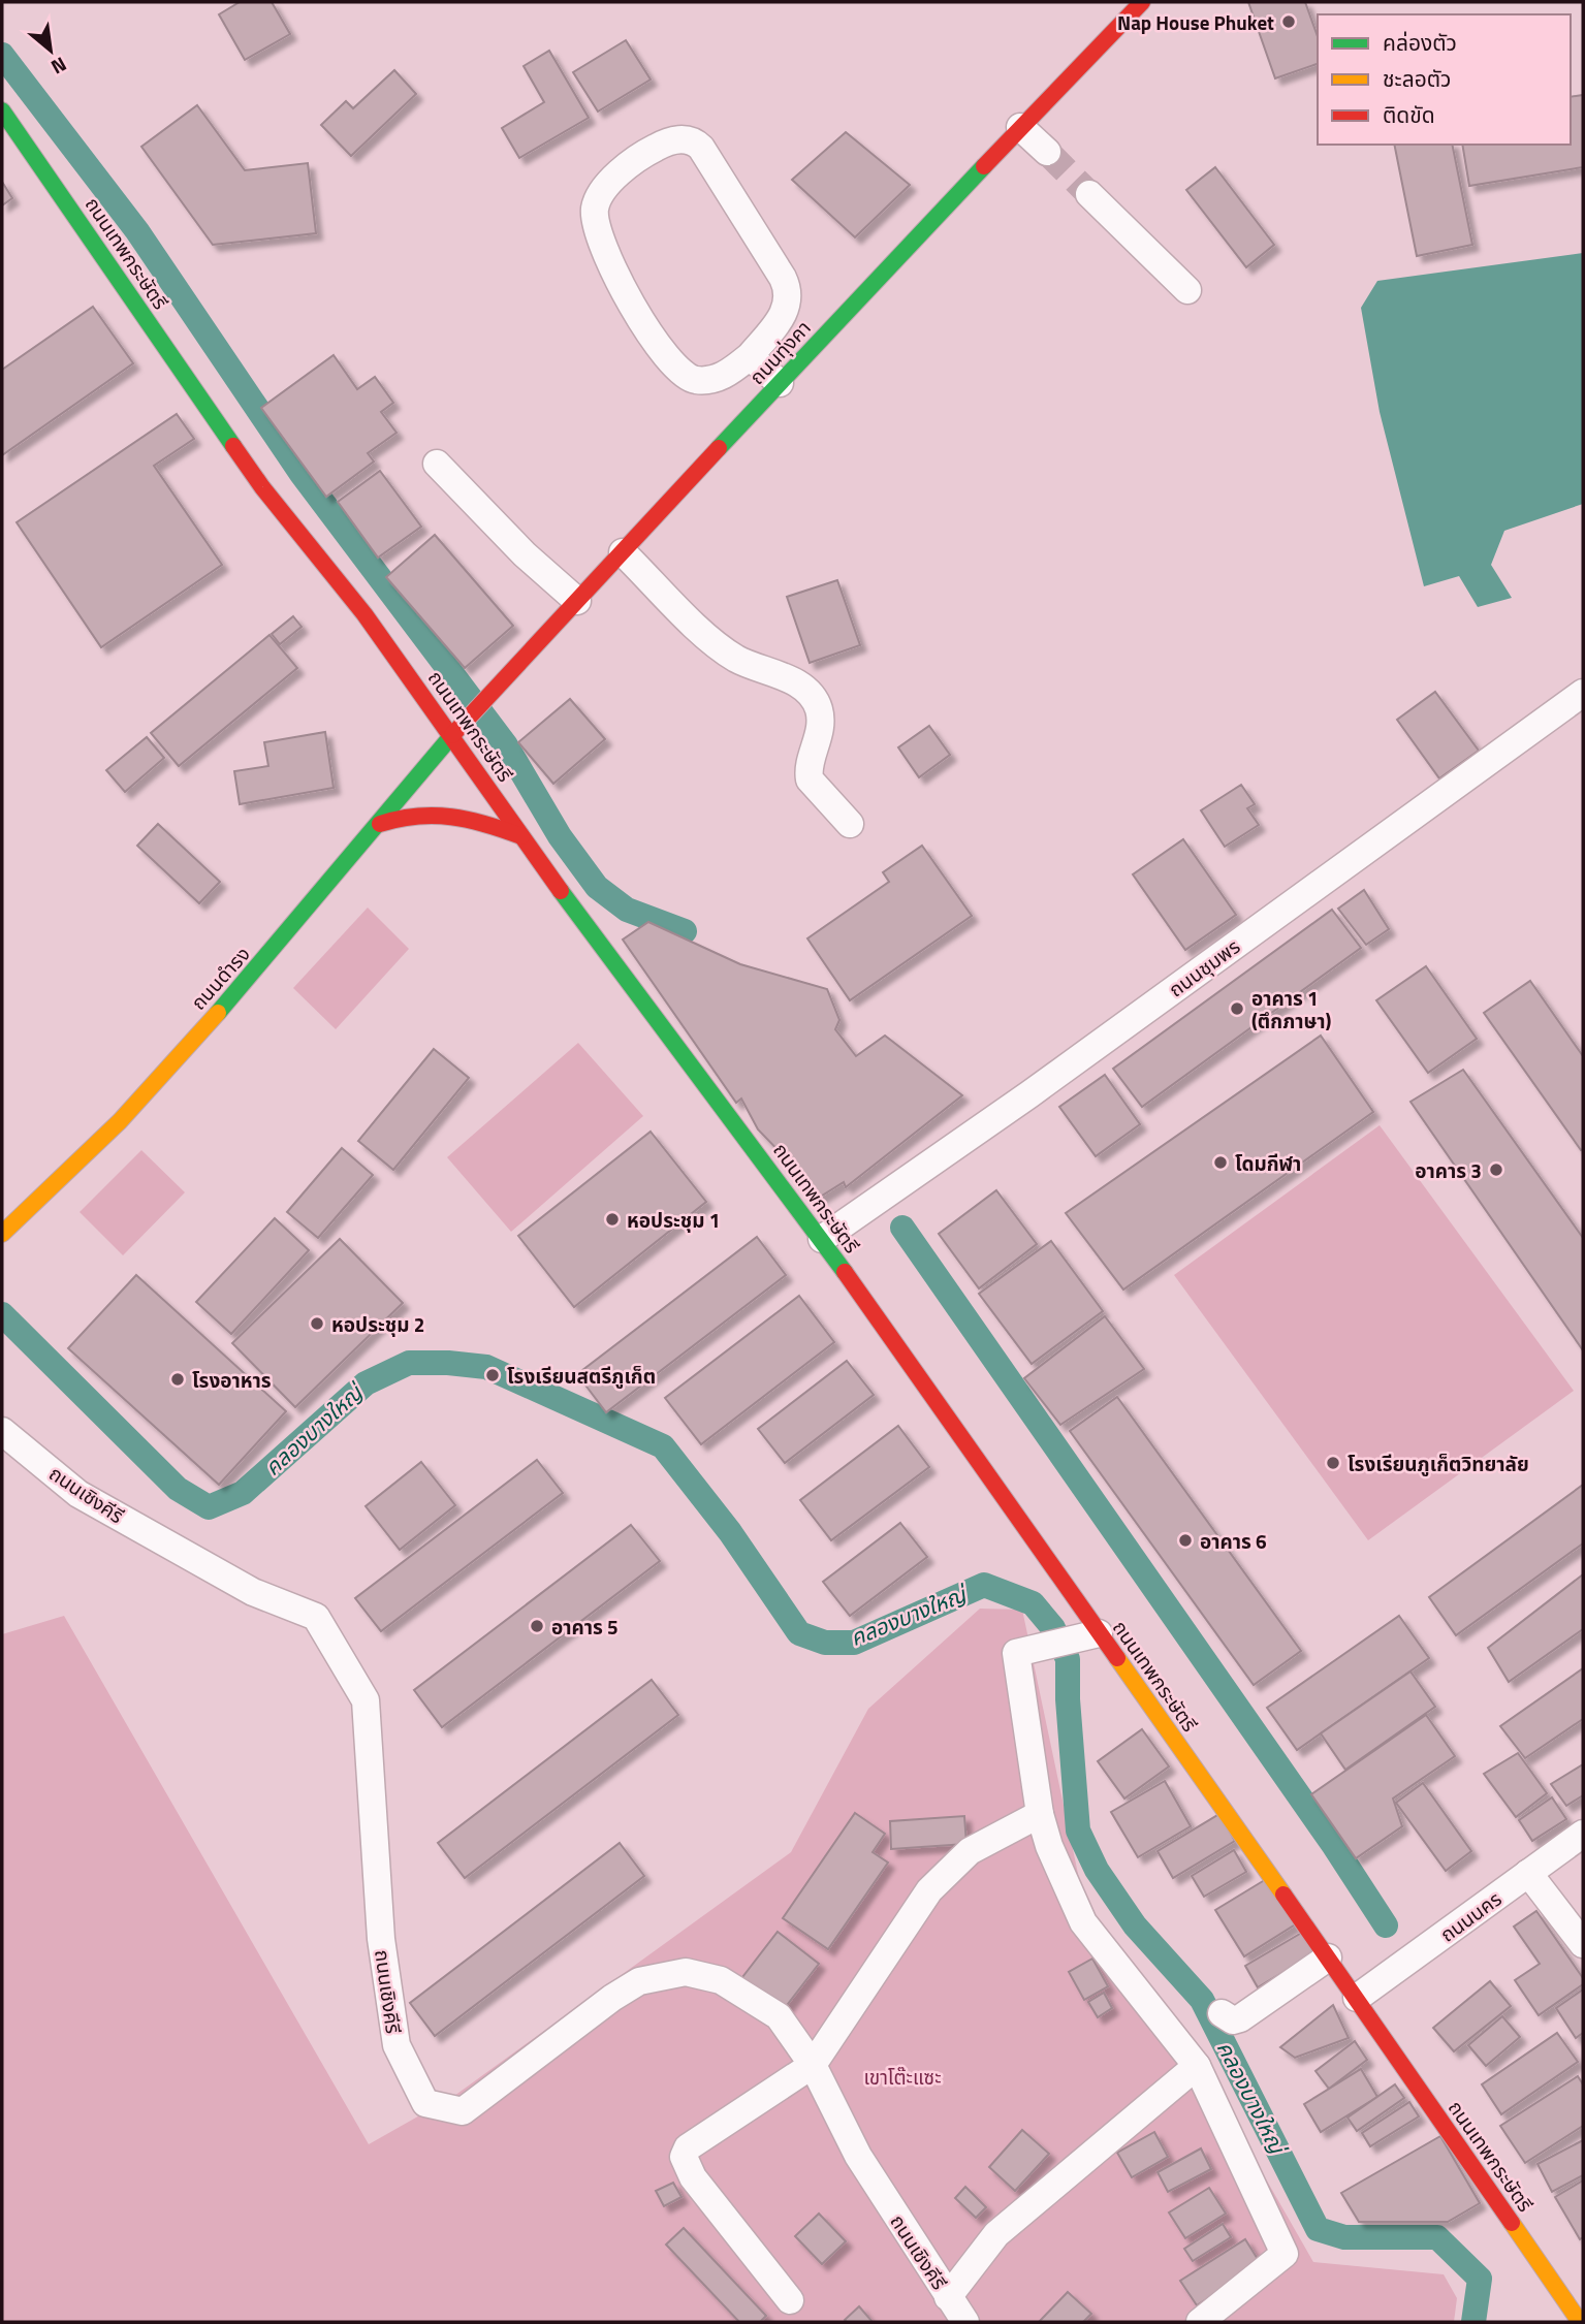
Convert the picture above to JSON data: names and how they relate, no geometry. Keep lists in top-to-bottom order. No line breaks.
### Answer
{"streets":{"main road":["ถนนเทพกระษัตรี","ถนนทุ่งคา","ถนนดำรง"],"street":["ถนนชุมพร","ถนนเชิงคีรี","ถนนนคร"]},"crossings":[["ถนนเทพกระษัตรี","ถนนทุ่งคา"],["ถนนเทพกระษัตรี","ถนนชุมพร"],["ถนนเทพกระษัตรี","ถนนดำรง"],["ถนนเทพกระษัตรี","ถนนนคร"],["ถนนทุ่งคา","ถนนดำรง"]],"water":["คลองบางใหญ่"],"parks":["เขาโต๊ะแซะ"],"places":["Nap House Phuket","อาคาร 1 (ตึกภาษา)","โดมกีฬา","อาคาร 3","หอประชุม 1","หอประชุม 2","โรงเรียนสตรีภูเก็ต","โรงอาหาร","โรงเรียนภูเก็ตวิทยาลัย","อาคาร 6","อาคาร 5"],"legend":["คล่องตัว","ชะลอตัว","ติดขัด"],"north":"bottom right"}
